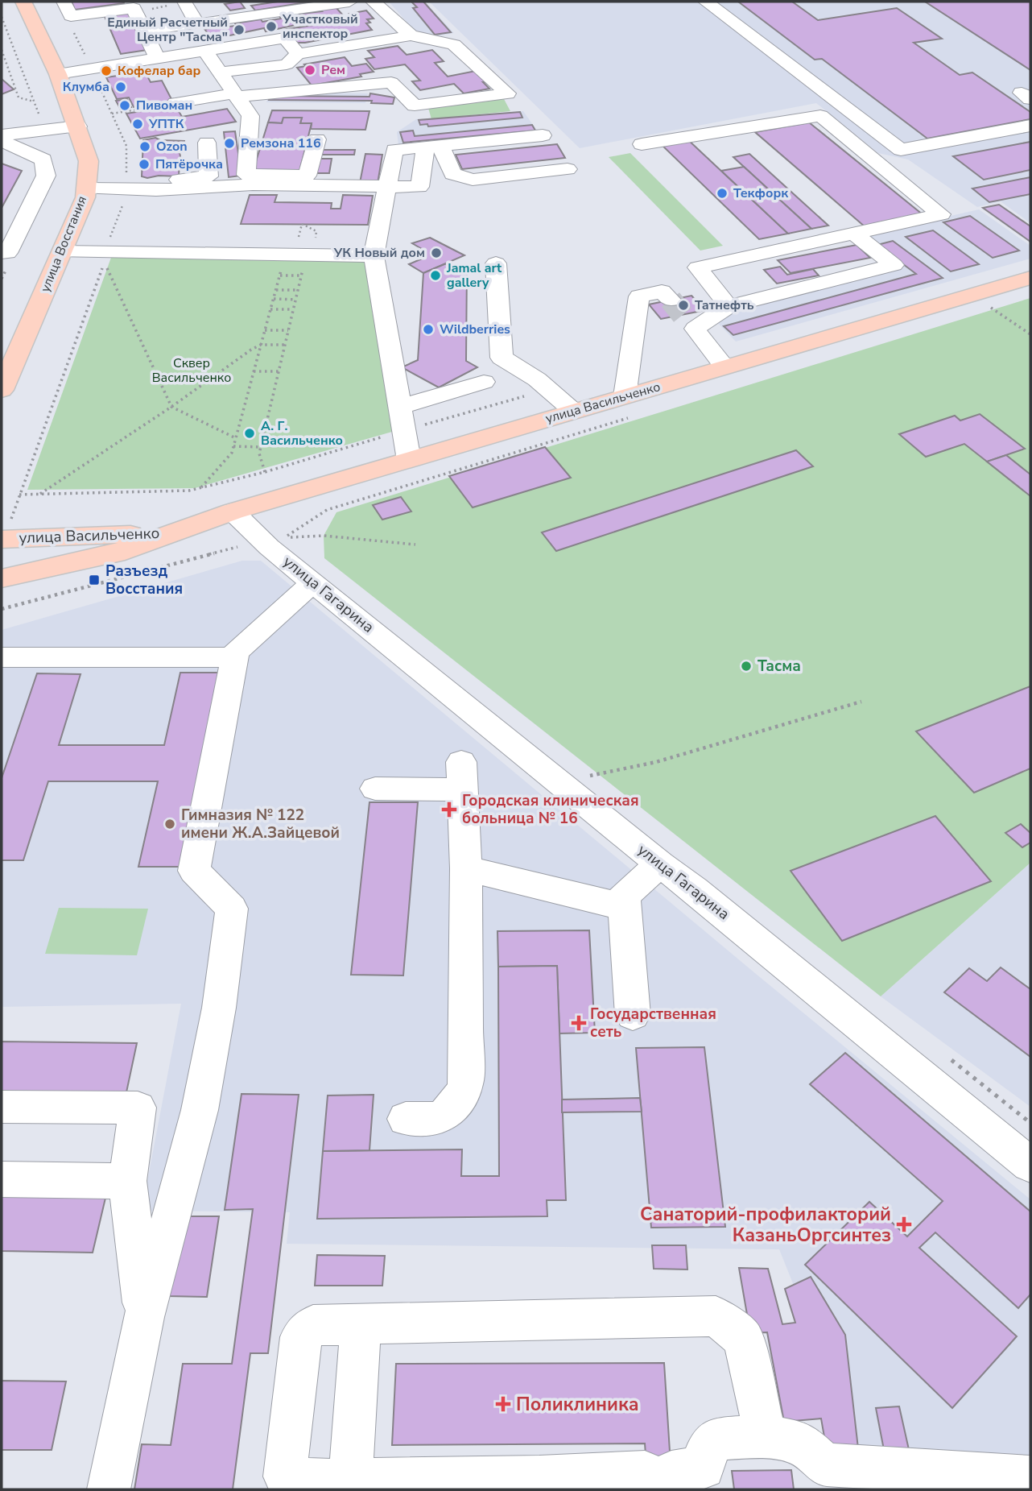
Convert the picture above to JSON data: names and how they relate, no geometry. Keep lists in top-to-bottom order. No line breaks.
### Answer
{"streets":{"main road":["улица Восстания","улица Васильченко"],"street":["улица Гагарина"]},"crossings":[["улица Васильченко","улица Гагарина"]],"parks":["Сквер Васильченко"],"places":{"other":["Участковый инспектор","Единый Расчетный Центр \"Тасма\"","Рем","Кофелар бар","Клумба","Пивоман","УПТК","Ремзона 116","Ozon","Пятёрочка","Текфорк","УК Новый дом","Jamal art gallery","Татнефть","Wildberries","А. Г. Васильченко","Тасма","Гимназия № 122 имени Ж.А.Зайцевой"],"transit":["Разъезд Восстания"],"health":["Городская клиническая больница № 16","Государственная сеть","Санаторий-профилакторий КазаньОргсинтез","Поликлиника"]}}
